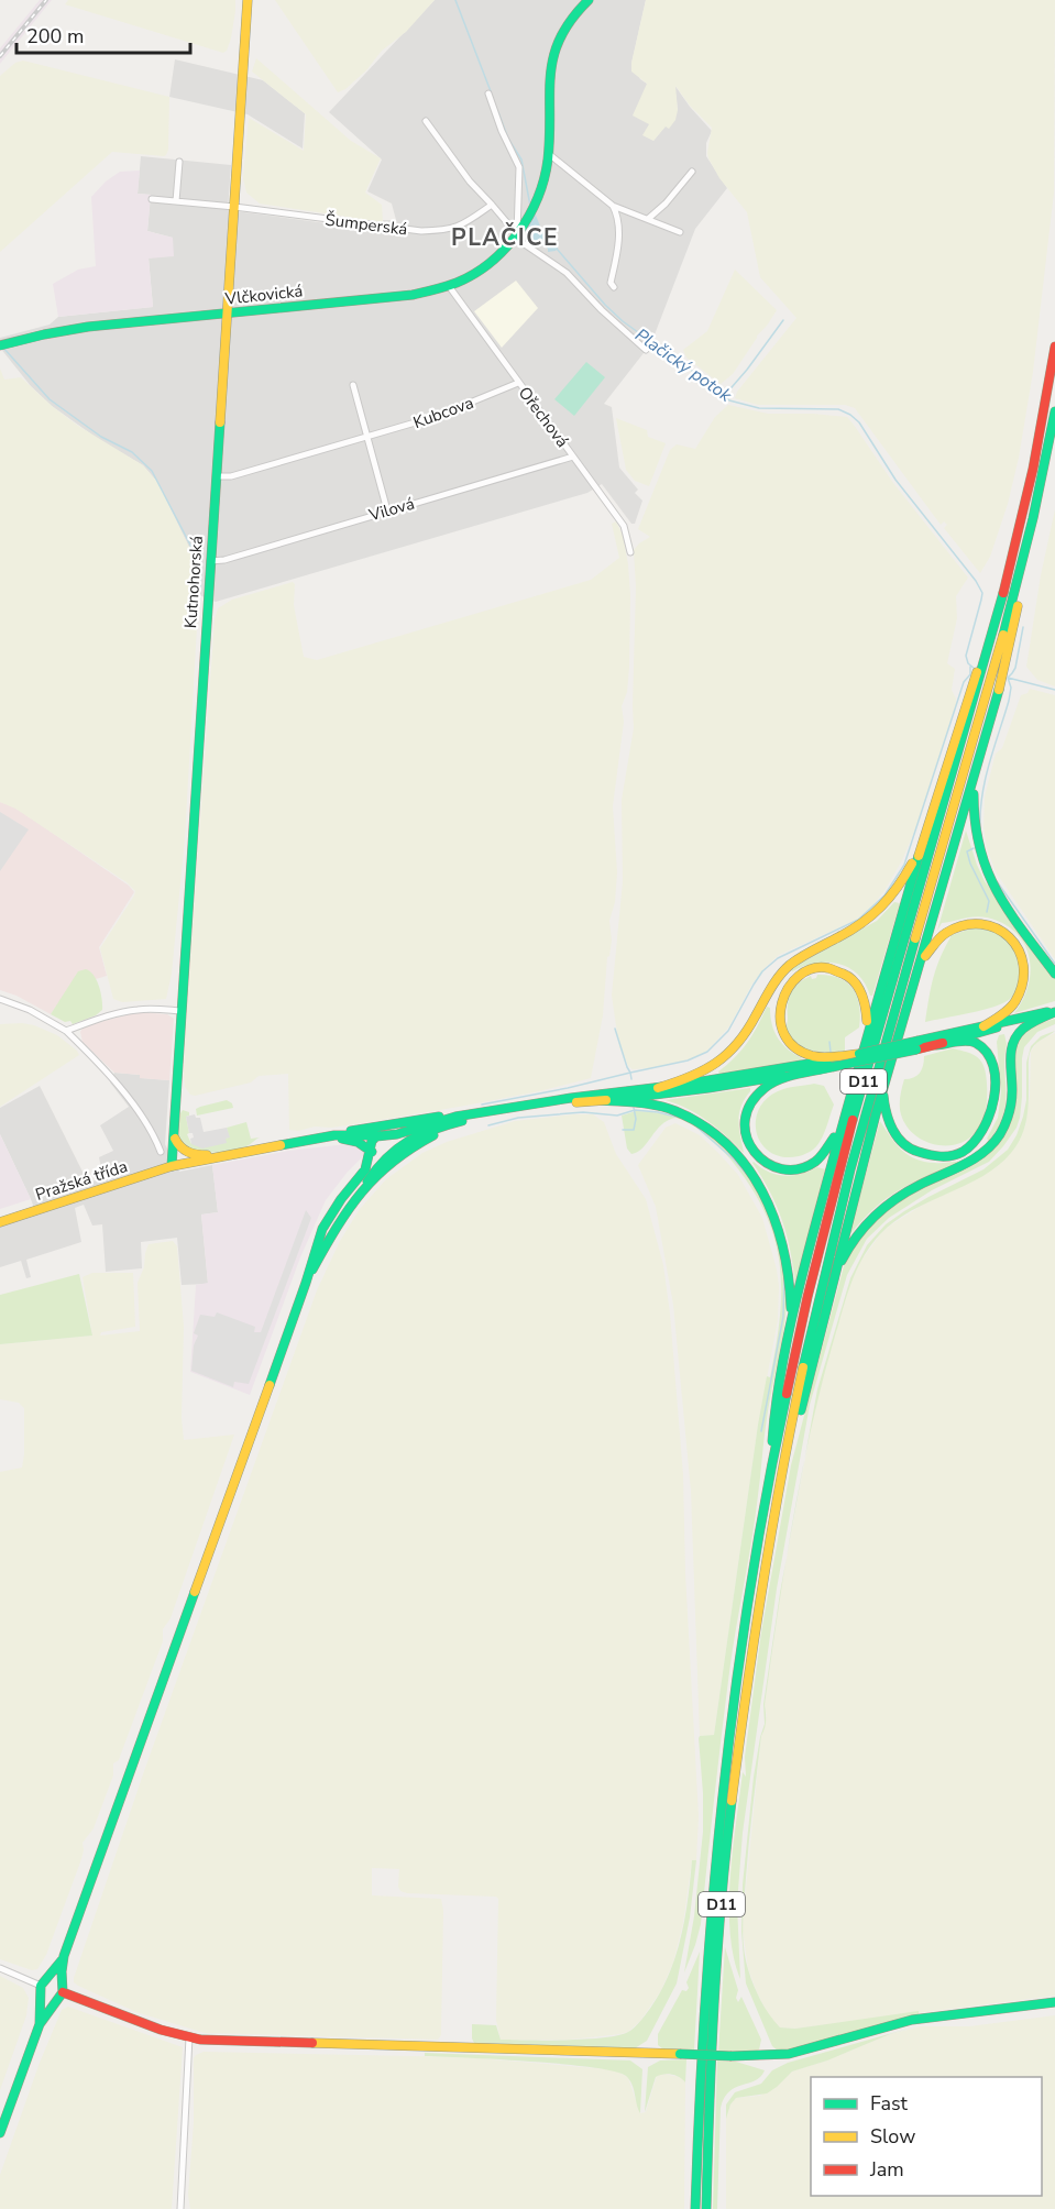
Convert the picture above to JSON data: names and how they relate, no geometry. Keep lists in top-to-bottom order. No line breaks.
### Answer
{"streets":{"main road":["Vlčkovická","Kutnohorská","D11","Pražská třída"],"street":["Šumperská","Kubcova","Ořechová","Vilová"]},"crossings":[["Šumperská","Kutnohorská"],["Vlčkovická","Ořechová"],["Vlčkovická","Kutnohorská"],["Kubcova","Ořechová"],["Kubcova","Kutnohorská"],["Ořechová","Vilová"],["Vilová","Kutnohorská"],["Kutnohorská","Pražská třída"]],"districts":["PLAČICE"],"water":["Plačický potok"],"legend":["Fast","Slow","Jam"],"scale_bar":"200 m"}
